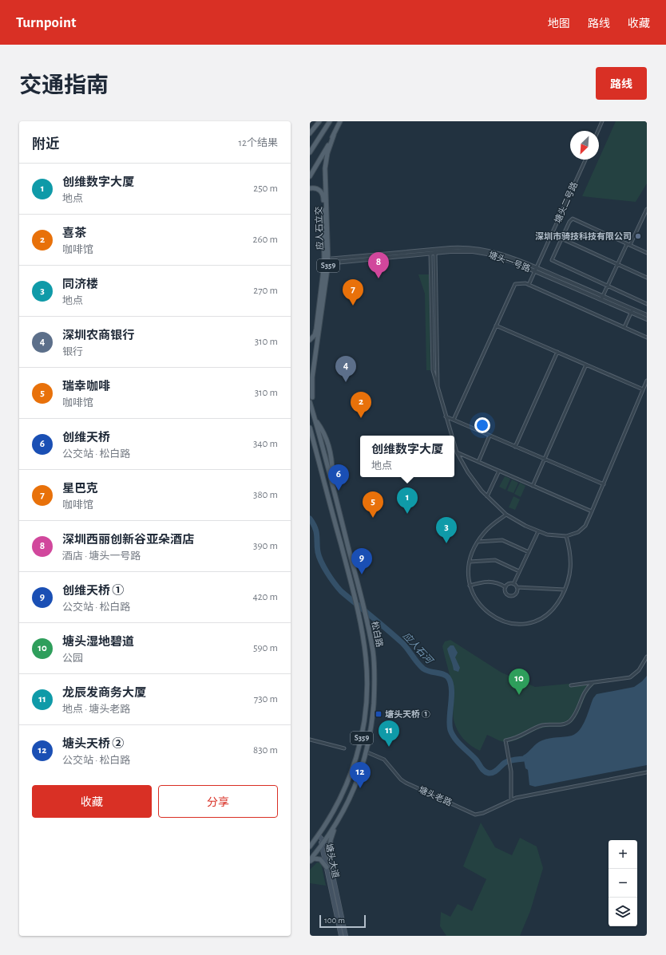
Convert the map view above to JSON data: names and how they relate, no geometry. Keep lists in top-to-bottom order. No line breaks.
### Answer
{"streets":{"main road":["应人石立交","S359","松白路","塘头大道"],"street":["塘头二号路","塘头一号路","塘头老路"]},"crossings":[["塘头二号路","塘头一号路"],["应人石立交","塘头一号路"],["应人石立交","S359"],["S359","松白路"],["松白路","塘头老路"],["松白路","塘头大道"]],"water":["应人石河"],"places":{"other":["深圳市骑技科技有限公司"],"transit":["塘头天桥 ①"]},"scale_bar":"100 m","north":"bottom left","page":{"header":"Turnpoint","nav":["地图","路线","收藏"],"title":"交通指南","buttons":["路线",["收藏","分享"]],"heading":["附近","12个结果"],"list":[{"mark":"1","name":"创维数字大厦","note":"地点","value":"250 m"},{"mark":"2","name":"喜茶","note":"咖啡馆","value":"260 m"},{"mark":"3","name":"同济楼","note":"地点","value":"270 m"},{"mark":"4","name":"深圳农商银行","note":"银行","value":"310 m"},{"mark":"5","name":"瑞幸咖啡","note":"咖啡馆","value":"310 m"},{"mark":"6","name":"创维天桥","note":"公交站 · 松白路","value":"340 m"},{"mark":"7","name":"星巴克","note":"咖啡馆","value":"380 m"},{"mark":"8","name":"深圳西丽创新谷亚朵酒店","note":"酒店 · 塘头一号路","value":"390 m"},{"mark":"9","name":"创维天桥 ①","note":"公交站 · 松白路","value":"420 m"},{"mark":"10","name":"塘头湿地碧道","note":"公园","value":"590 m"},{"mark":"11","name":"龙辰发商务大厦","note":"地点 · 塘头老路","value":"730 m"},{"mark":"12","name":"塘头天桥 ②","note":"公交站 · 松白路","value":"830 m"}],"pins":["8","7","4","2","6","1","5","3","9","10","11","12"],"popup":["创维数字大厦","地点"],"map_buttons":["+","−"],"scale":"100 m"}}
